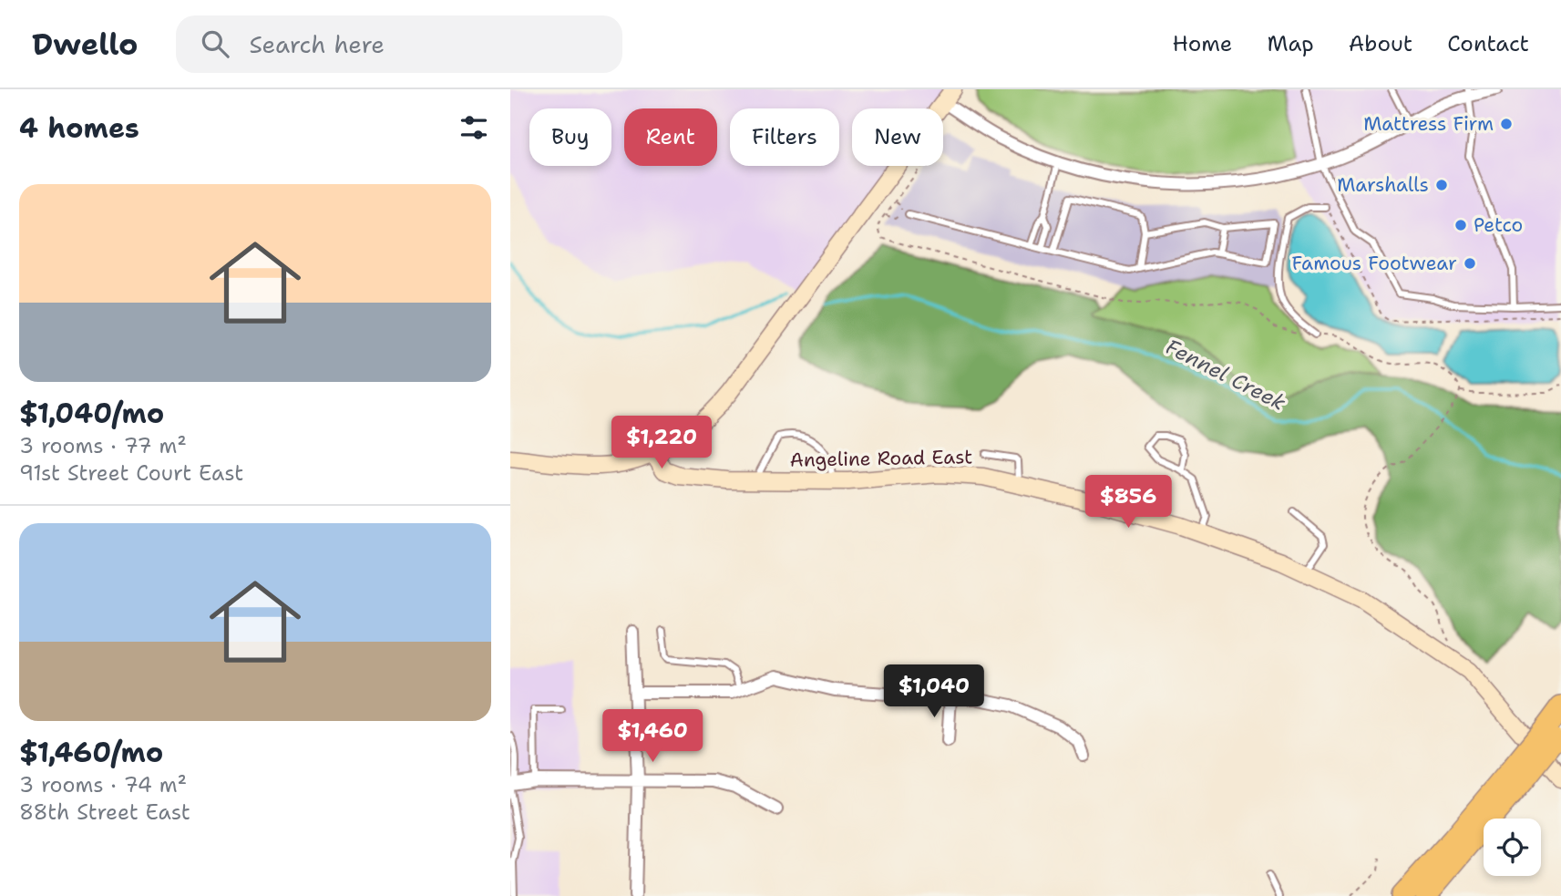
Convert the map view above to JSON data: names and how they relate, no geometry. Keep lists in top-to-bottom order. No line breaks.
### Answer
{"streets":{"street":["Angeline Road East"]},"water":["Fennel Creek"],"places":["Mattress Firm","Marshalls","Petco","Famous Footwear"],"page":{"header":"Dwello","search":"Search here","nav":["Home","Map","About","Contact"],"heading":"4 homes","chip":["Buy","Rent","Filters","New"],"list":[{"name":"$1,040/mo","note":"3 rooms · 77 m² · 91st Street Court East"},{"name":"$1,460/mo","note":"3 rooms · 74 m² · 88th Street East"}],"price":["$1,220","$856","$1,040","$1,460"]}}
